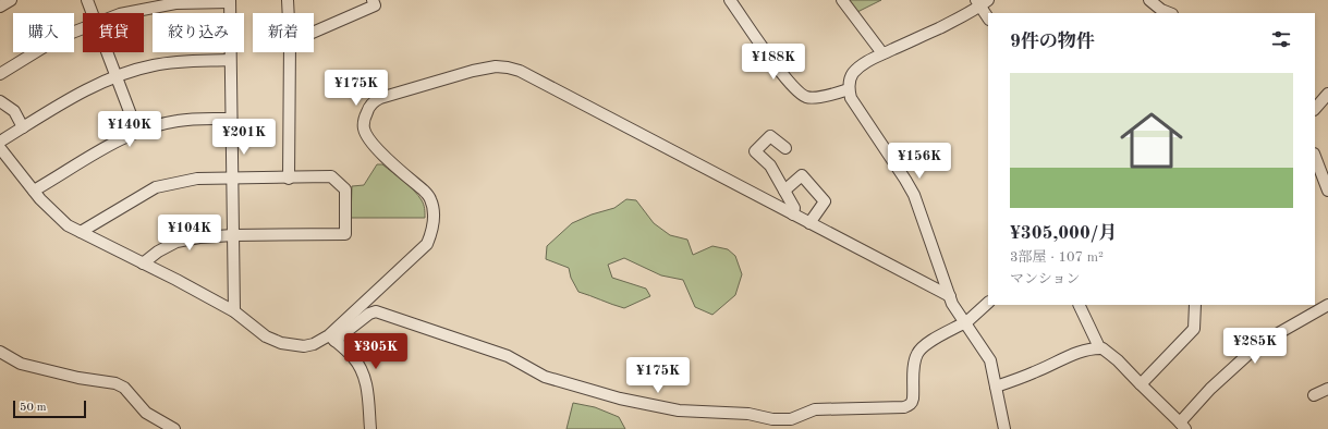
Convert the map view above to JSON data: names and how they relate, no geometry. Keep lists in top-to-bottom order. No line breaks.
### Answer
{"scale_bar":"50 m","page":{"chip":["購入","賃貸","絞り込み","新着"],"heading":"9件の物件","price":["¥188K","¥175K","¥140K","¥201K","¥156K","¥104K","¥285K","¥305K","¥175K"],"list":[{"name":"¥305,000/月","note":"3部屋 · 107 m² · マンション"}],"scale":"50 m"}}
